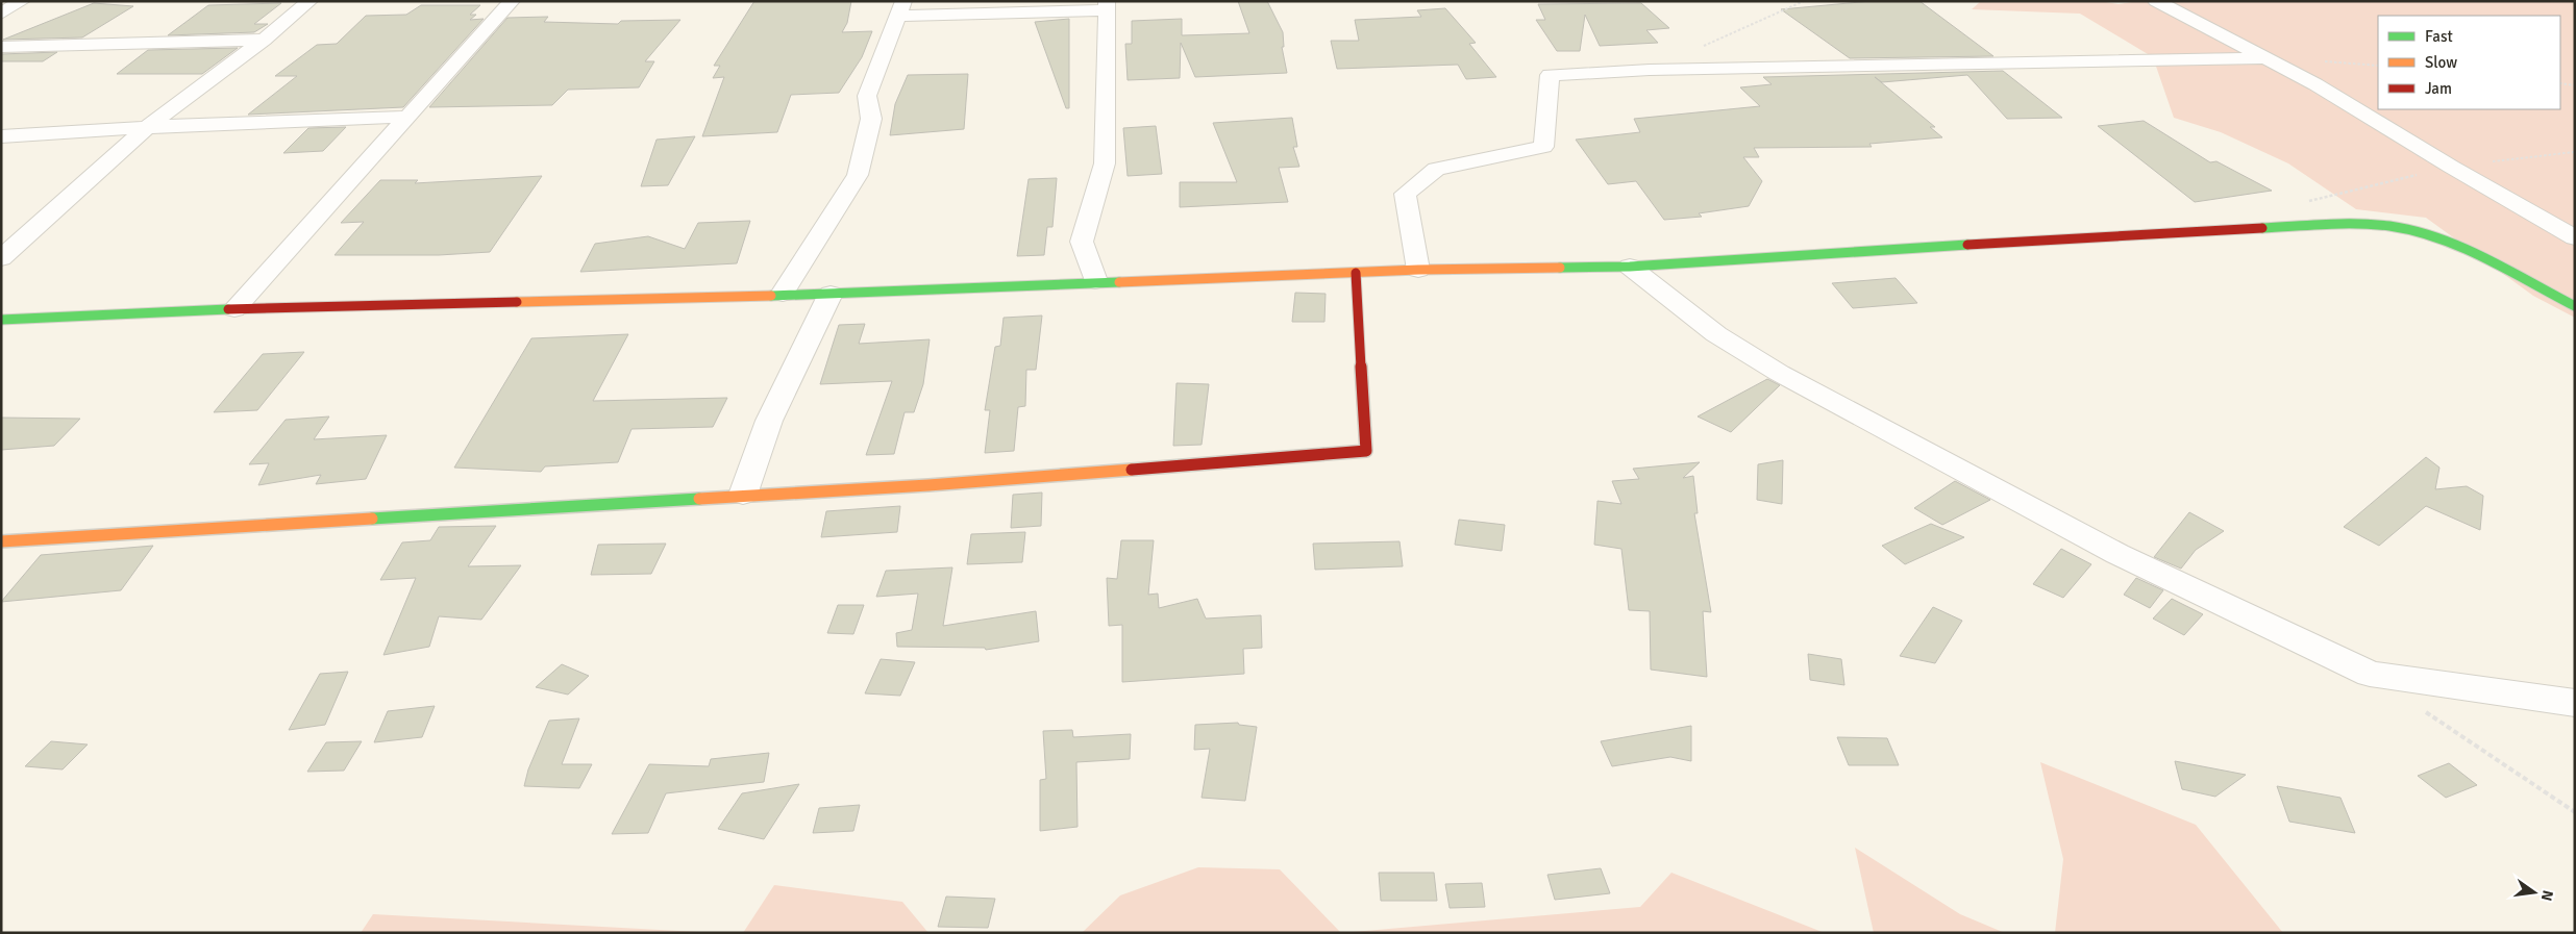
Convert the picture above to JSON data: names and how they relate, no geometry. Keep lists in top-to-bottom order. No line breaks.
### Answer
{"legend":["Fast","Slow","Jam"],"north":"right"}
